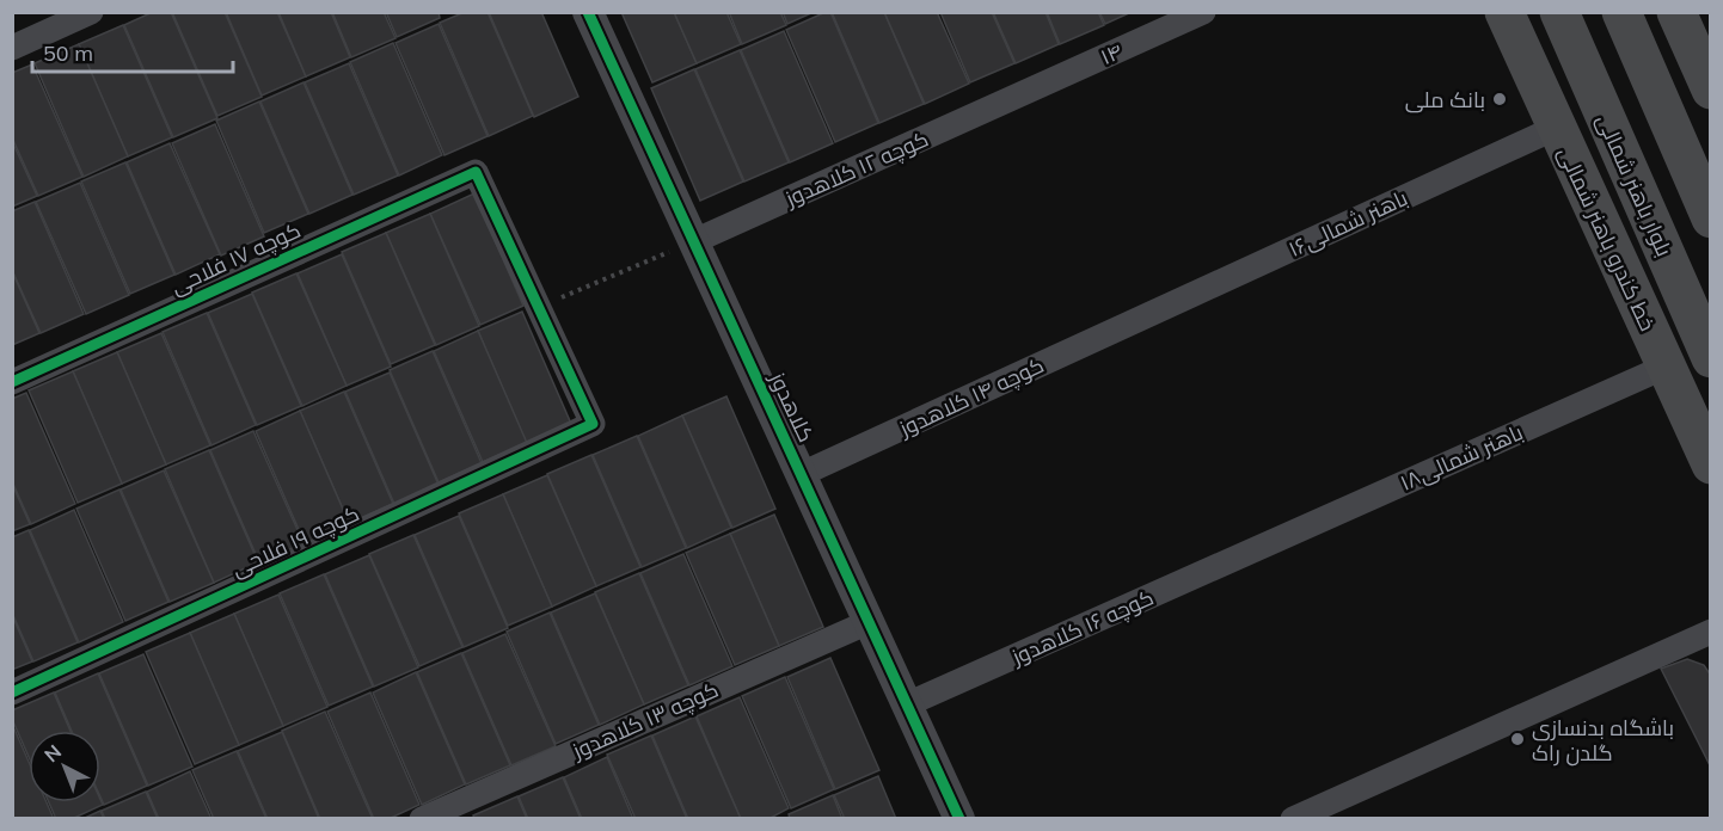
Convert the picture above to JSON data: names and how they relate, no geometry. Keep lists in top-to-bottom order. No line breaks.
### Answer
{"streets":{"main road":["بلوار باهنر شمالی","خط کندرو باهنر شمالی"],"street":["۱۴","کوچه ۱۲ کلاهدوز","باهنر شمالی۱۶","کوچه ۱۷ فلاحی","کوچه ۱۴ کلاهدوز","کلاهدوز","باهنر شمالی۱۸","کوچه ۱۹ فلاحی","کوچه ۱۶ کلاهدوز","کوچه ۱۳ کلاهدوز"]},"crossings":[["۱۴","کوچه ۱۲ کلاهدوز"],["کوچه ۱۲ کلاهدوز","کلاهدوز"],["باهنر شمالی۱۶","خط کندرو باهنر شمالی"],["باهنر شمالی۱۶","کوچه ۱۴ کلاهدوز"],["خط کندرو باهنر شمالی","باهنر شمالی۱۸"],["کوچه ۱۷ فلاحی","کوچه ۱۹ فلاحی"],["کوچه ۱۴ کلاهدوز","کلاهدوز"],["کلاهدوز","کوچه ۱۶ کلاهدوز"],["کلاهدوز","کوچه ۱۳ کلاهدوز"],["باهنر شمالی۱۸","کوچه ۱۶ کلاهدوز"]],"places":["بانک ملی","باشگاه بدنسازی گلدن راک"],"scale_bar":"50 m","north":"top left"}
